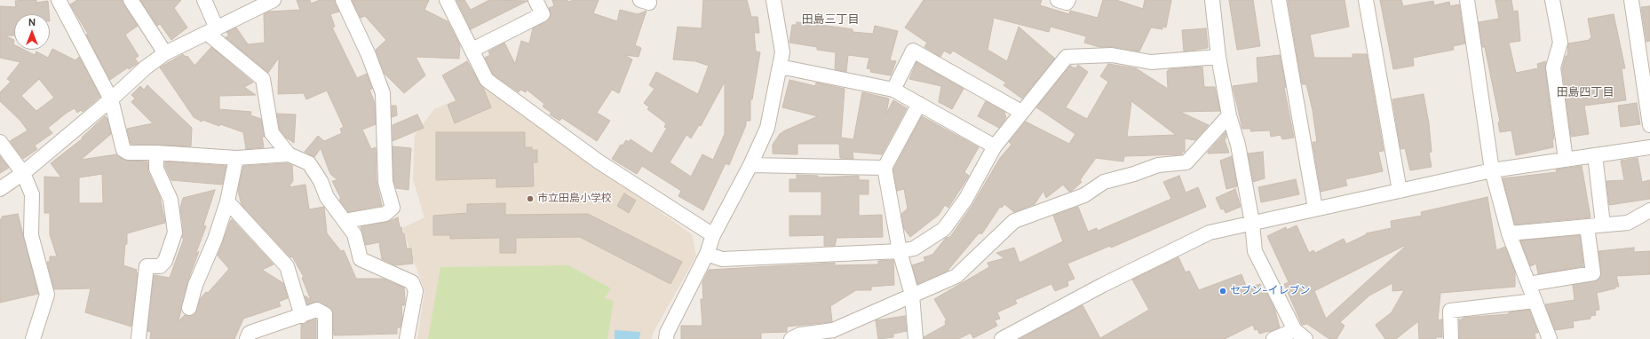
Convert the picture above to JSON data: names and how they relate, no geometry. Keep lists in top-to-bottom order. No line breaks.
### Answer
{"districts":["田島三丁目","田島四丁目"],"places":["市立田島小学校","セブン-イレブン"],"north":"top"}
